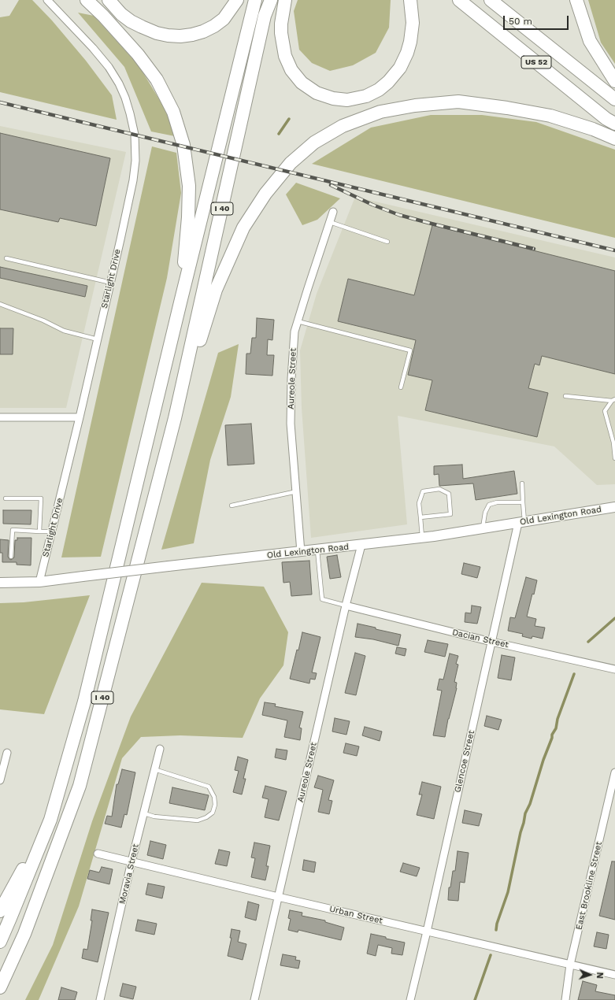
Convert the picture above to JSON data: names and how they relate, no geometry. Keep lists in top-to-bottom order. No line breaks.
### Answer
{"streets":{"highway":["US 52","I 40"],"main road":["Old Lexington Road"],"street":["Starlight Drive","Aureole Street","Dacian Street","Glencoe Street","Moravia Street","East Brookline Street","Urban Street"]},"crossings":[["Starlight Drive","Old Lexington Road"],["Aureole Street","Old Lexington Road"],["Aureole Street","Dacian Street"],["Aureole Street","Urban Street"],["Old Lexington Road","Glencoe Street"],["Dacian Street","Glencoe Street"],["Glencoe Street","Urban Street"],["Moravia Street","Urban Street"],["East Brookline Street","Urban Street"]],"scale_bar":"50 m","north":"right"}
